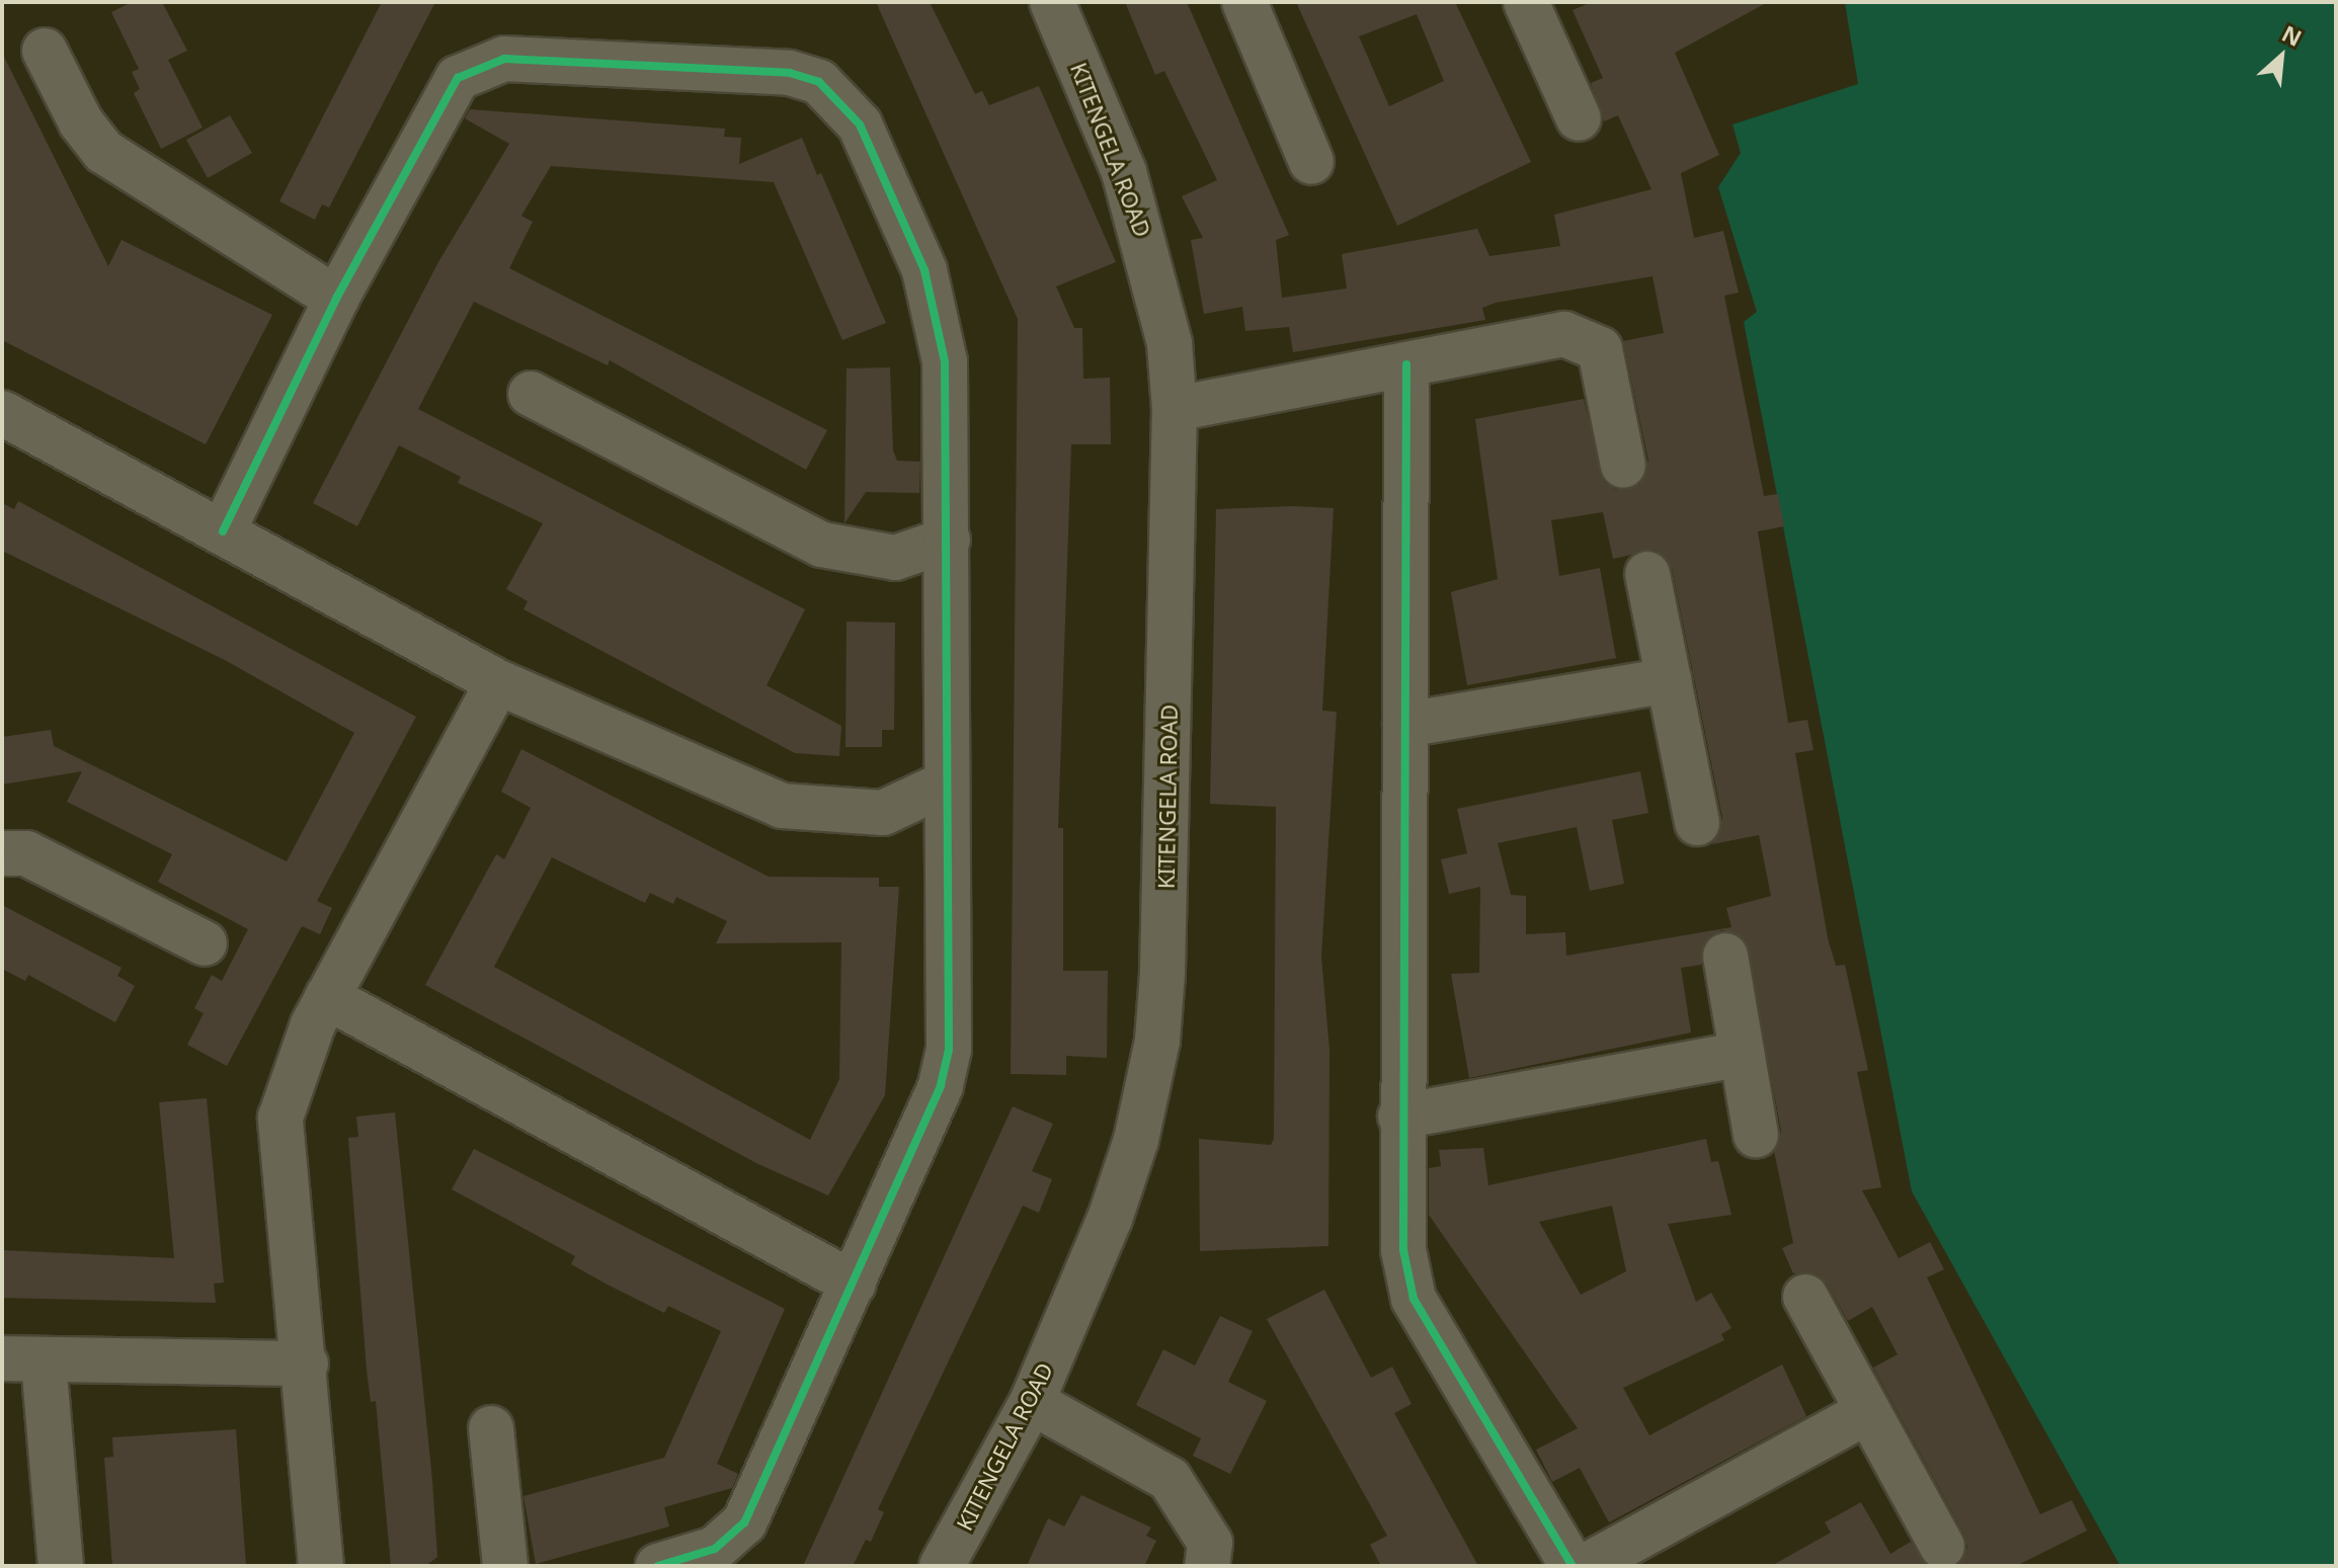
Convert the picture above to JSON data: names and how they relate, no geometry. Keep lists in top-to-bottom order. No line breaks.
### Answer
{"streets":{"street":["KITENGELA ROAD"]},"north":"top right"}
